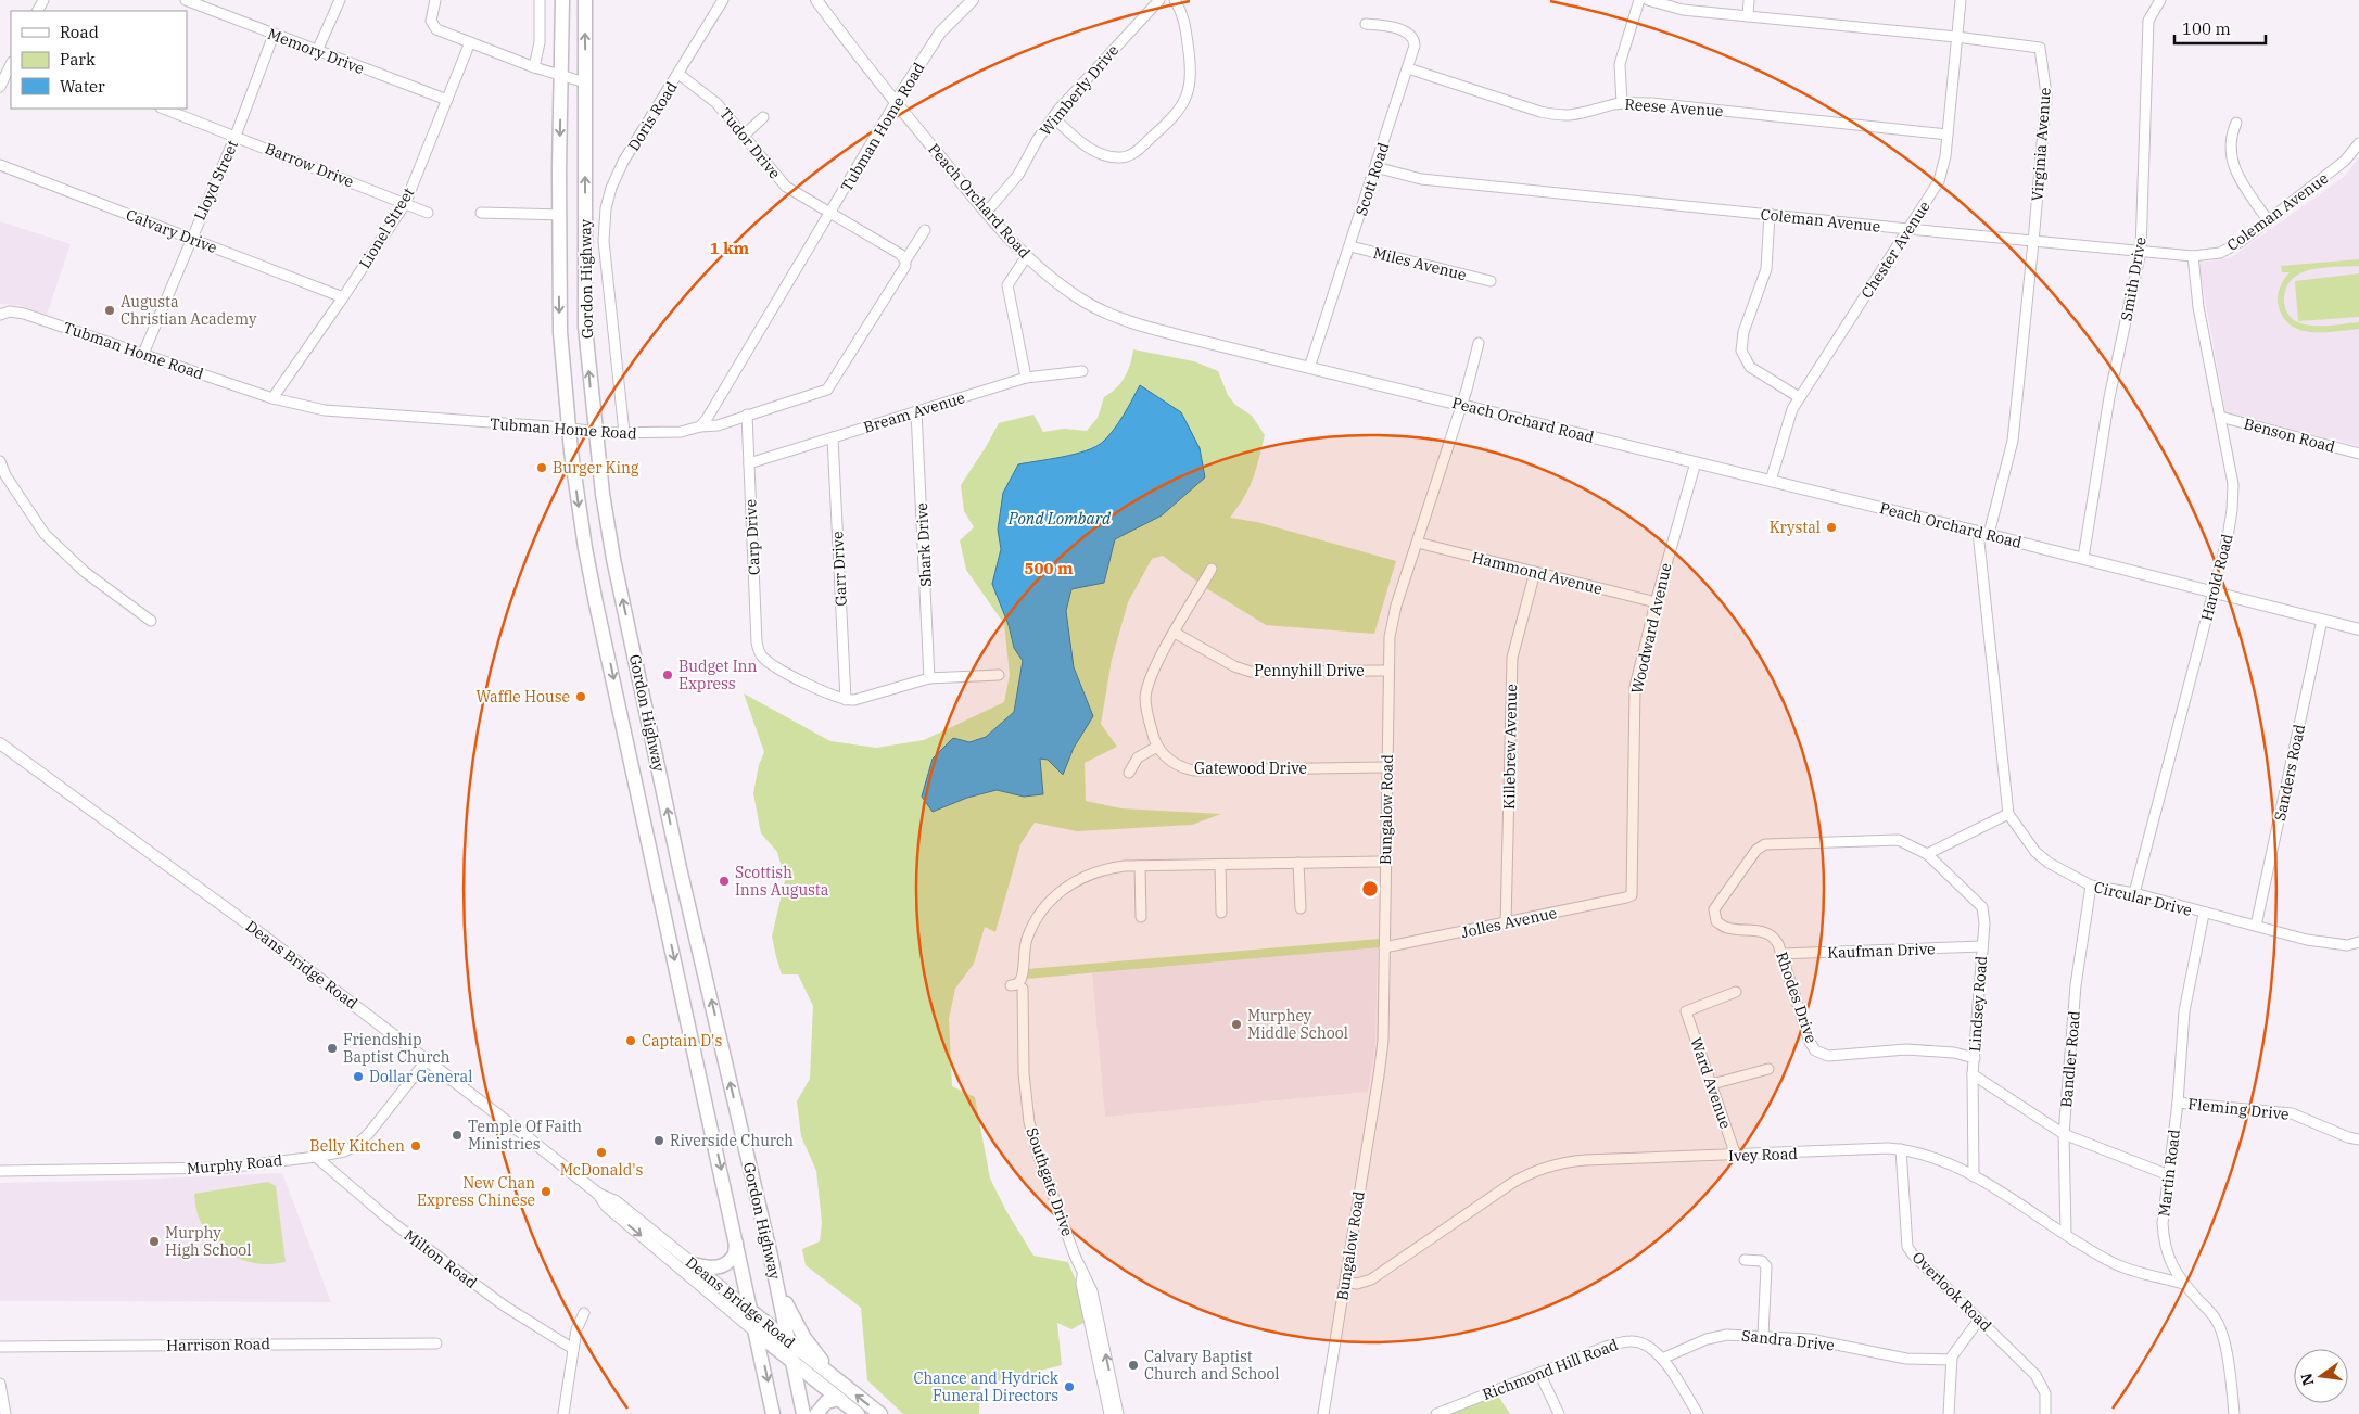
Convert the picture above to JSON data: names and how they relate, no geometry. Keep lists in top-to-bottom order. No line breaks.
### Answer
{"streets":{"highway":["Gordon Highway","Deans Bridge Road"],"main road":["Tubman Home Road","Peach Orchard Road"],"street":["Memory Drive","Wimberly Drive","Reese Avenue","Doris Road","Tudor Drive","Virginia Avenue","Barrow Drive","Scott Road","Lloyd Street","Coleman Avenue","Lionel Street","Calvary Drive","Chester Avenue","Miles Avenue","Smith Drive","Bream Avenue","Benson Road","Carp Drive","Shark Drive","Garr Drive","Hammond Avenue","Harold Road","Woodward Avenue","Pennyhill Drive","Killebrew Avenue","Gatewood Drive","Sanders Road","Bungalow Road","Circular Drive","Jolles Avenue","Kaufman Drive","Rhodes Drive","Lindsey Road","Bandler Road","Ward Avenue","Fleming Drive","Ivey Road","Murphy Road","Martin Road","Southgate Drive","Milton Road","Overlook Road","Sandra Drive","Harrison Road","Richmond Hill Road"]},"crossings":[["Memory Drive","Lloyd Street"],["Memory Drive","Lionel Street"],["Wimberly Drive","Peach Orchard Road"],["Reese Avenue","Scott Road"],["Reese Avenue","Chester Avenue"],["Doris Road","Tubman Home Road"],["Doris Road","Tudor Drive"],["Tubman Home Road","Tudor Drive"],["Tubman Home Road","Lloyd Street"],["Tubman Home Road","Peach Orchard Road"],["Tubman Home Road","Lionel Street"],["Tubman Home Road","Gordon Highway"],["Virginia Avenue","Peach Orchard Road"],["Virginia Avenue","Coleman Avenue"],["Virginia Avenue","Chester Avenue"],["Barrow Drive","Lloyd Street"],["Barrow Drive","Lionel Street"],["Scott Road","Peach Orchard Road"],["Scott Road","Coleman Avenue"],["Scott Road","Miles Avenue"],["Lloyd Street","Calvary Drive"],["Peach Orchard Road","Chester Avenue"],["Peach Orchard Road","Smith Drive"],["Peach Orchard Road","Harold Road"],["Peach Orchard Road","Woodward Avenue"],["Peach Orchard Road","Sanders Road"],["Peach Orchard Road","Bungalow Road"],["Peach Orchard Road","Circular Drive"],["Coleman Avenue","Chester Avenue"],["Coleman Avenue","Smith Drive"],["Coleman Avenue","Harold Road"],["Lionel Street","Calvary Drive"],["Gordon Highway","Deans Bridge Road"],["Bream Avenue","Carp Drive"],["Bream Avenue","Shark Drive"],["Bream Avenue","Garr Drive"],["Benson Road","Harold Road"],["Carp Drive","Garr Drive"],["Hammond Avenue","Woodward Avenue"],["Hammond Avenue","Killebrew Avenue"],["Hammond Avenue","Bungalow Road"],["Harold Road","Circular Drive"],["Woodward Avenue","Jolles Avenue"],["Pennyhill Drive","Bungalow Road"],["Killebrew Avenue","Jolles Avenue"],["Gatewood Drive","Bungalow Road"],["Sanders Road","Circular Drive"],["Bungalow Road","Jolles Avenue"],["Bungalow Road","Ivey Road"],["Circular Drive","Bandler Road"],["Circular Drive","Martin Road"],["Kaufman Drive","Rhodes Drive"],["Kaufman Drive","Lindsey Road"],["Deans Bridge Road","Murphy Road"],["Rhodes Drive","Lindsey Road"],["Lindsey Road","Ivey Road"],["Bandler Road","Ivey Road"],["Ward Avenue","Ivey Road"],["Fleming Drive","Martin Road"],["Ivey Road","Martin Road"],["Ivey Road","Overlook Road"],["Murphy Road","Milton Road"],["Sandra Drive","Richmond Hill Road"]],"water":["Pond Lombard"],"places":["Augusta Christian Academy","Burger King","Krystal","Budget Inn Express","Waffle House","Scottish Inns Augusta","Murphey Middle School","Captain D's","Friendship Baptist Church","Dollar General","Temple Of Faith Ministries","Riverside Church","Belly Kitchen","McDonald's","New Chan Express Chinese","Murphy High School","Calvary Baptist Church and School","Chance and Hydrick Funeral Directors"],"legend":["Road","Park","Water"],"scale_bar":"100 m","north":"left","rings":["1 km","500 m"]}
